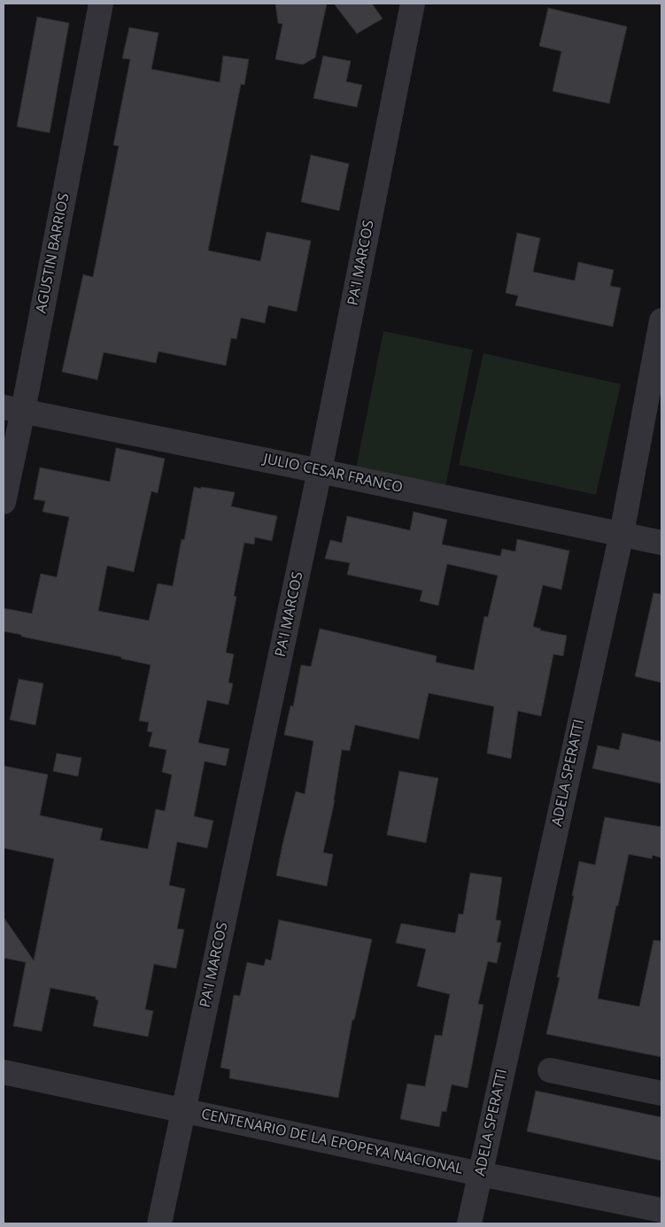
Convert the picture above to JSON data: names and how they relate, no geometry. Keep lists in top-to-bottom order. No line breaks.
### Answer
{"streets":{"street":["AGUSTIN BARRIOS","PA'I MARCOS","JULIO CESAR FRANCO","ADELA SPERATTI","CENTENARIO DE LA EPOPEYA NACIONAL"]},"crossings":[["AGUSTIN BARRIOS","JULIO CESAR FRANCO"],["PA'I MARCOS","JULIO CESAR FRANCO"],["PA'I MARCOS","CENTENARIO DE LA EPOPEYA NACIONAL"],["JULIO CESAR FRANCO","ADELA SPERATTI"],["ADELA SPERATTI","CENTENARIO DE LA EPOPEYA NACIONAL"]]}
